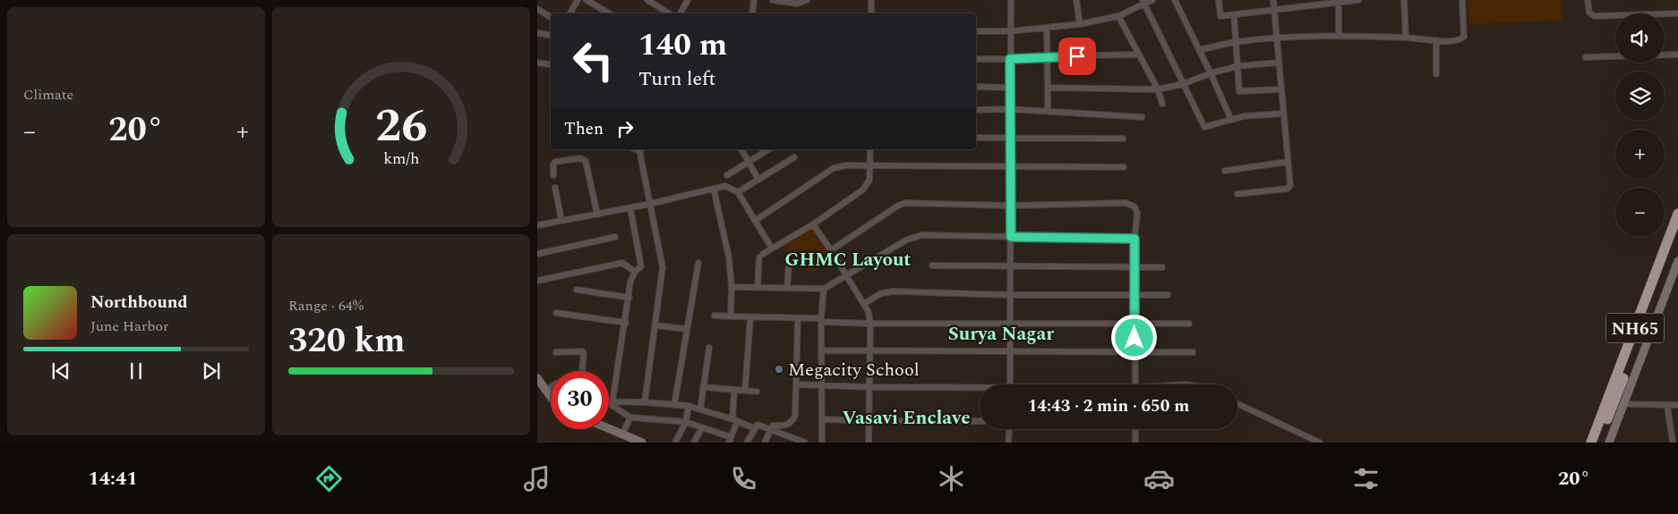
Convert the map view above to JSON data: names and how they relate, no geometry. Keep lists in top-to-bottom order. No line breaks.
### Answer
{"streets":{"highway":["NH65"]},"districts":["GHMC Layout","Surya Nagar","Vasavi Enclave"],"places":["Megacity School"],"page":{"tile":["Climate",["Range · 64%","320 km"]],"map_buttons":["+","−"],"turn":["140 m","Turn left"],"then":"Then","heat":["−","20°","+"],"song":["Northbound","June Harbor"],"limit":"30","trip":"14:43 · 2 min · 650 m","tabs":["14:41","20°"],"gauge":["26","km/h"]}}
